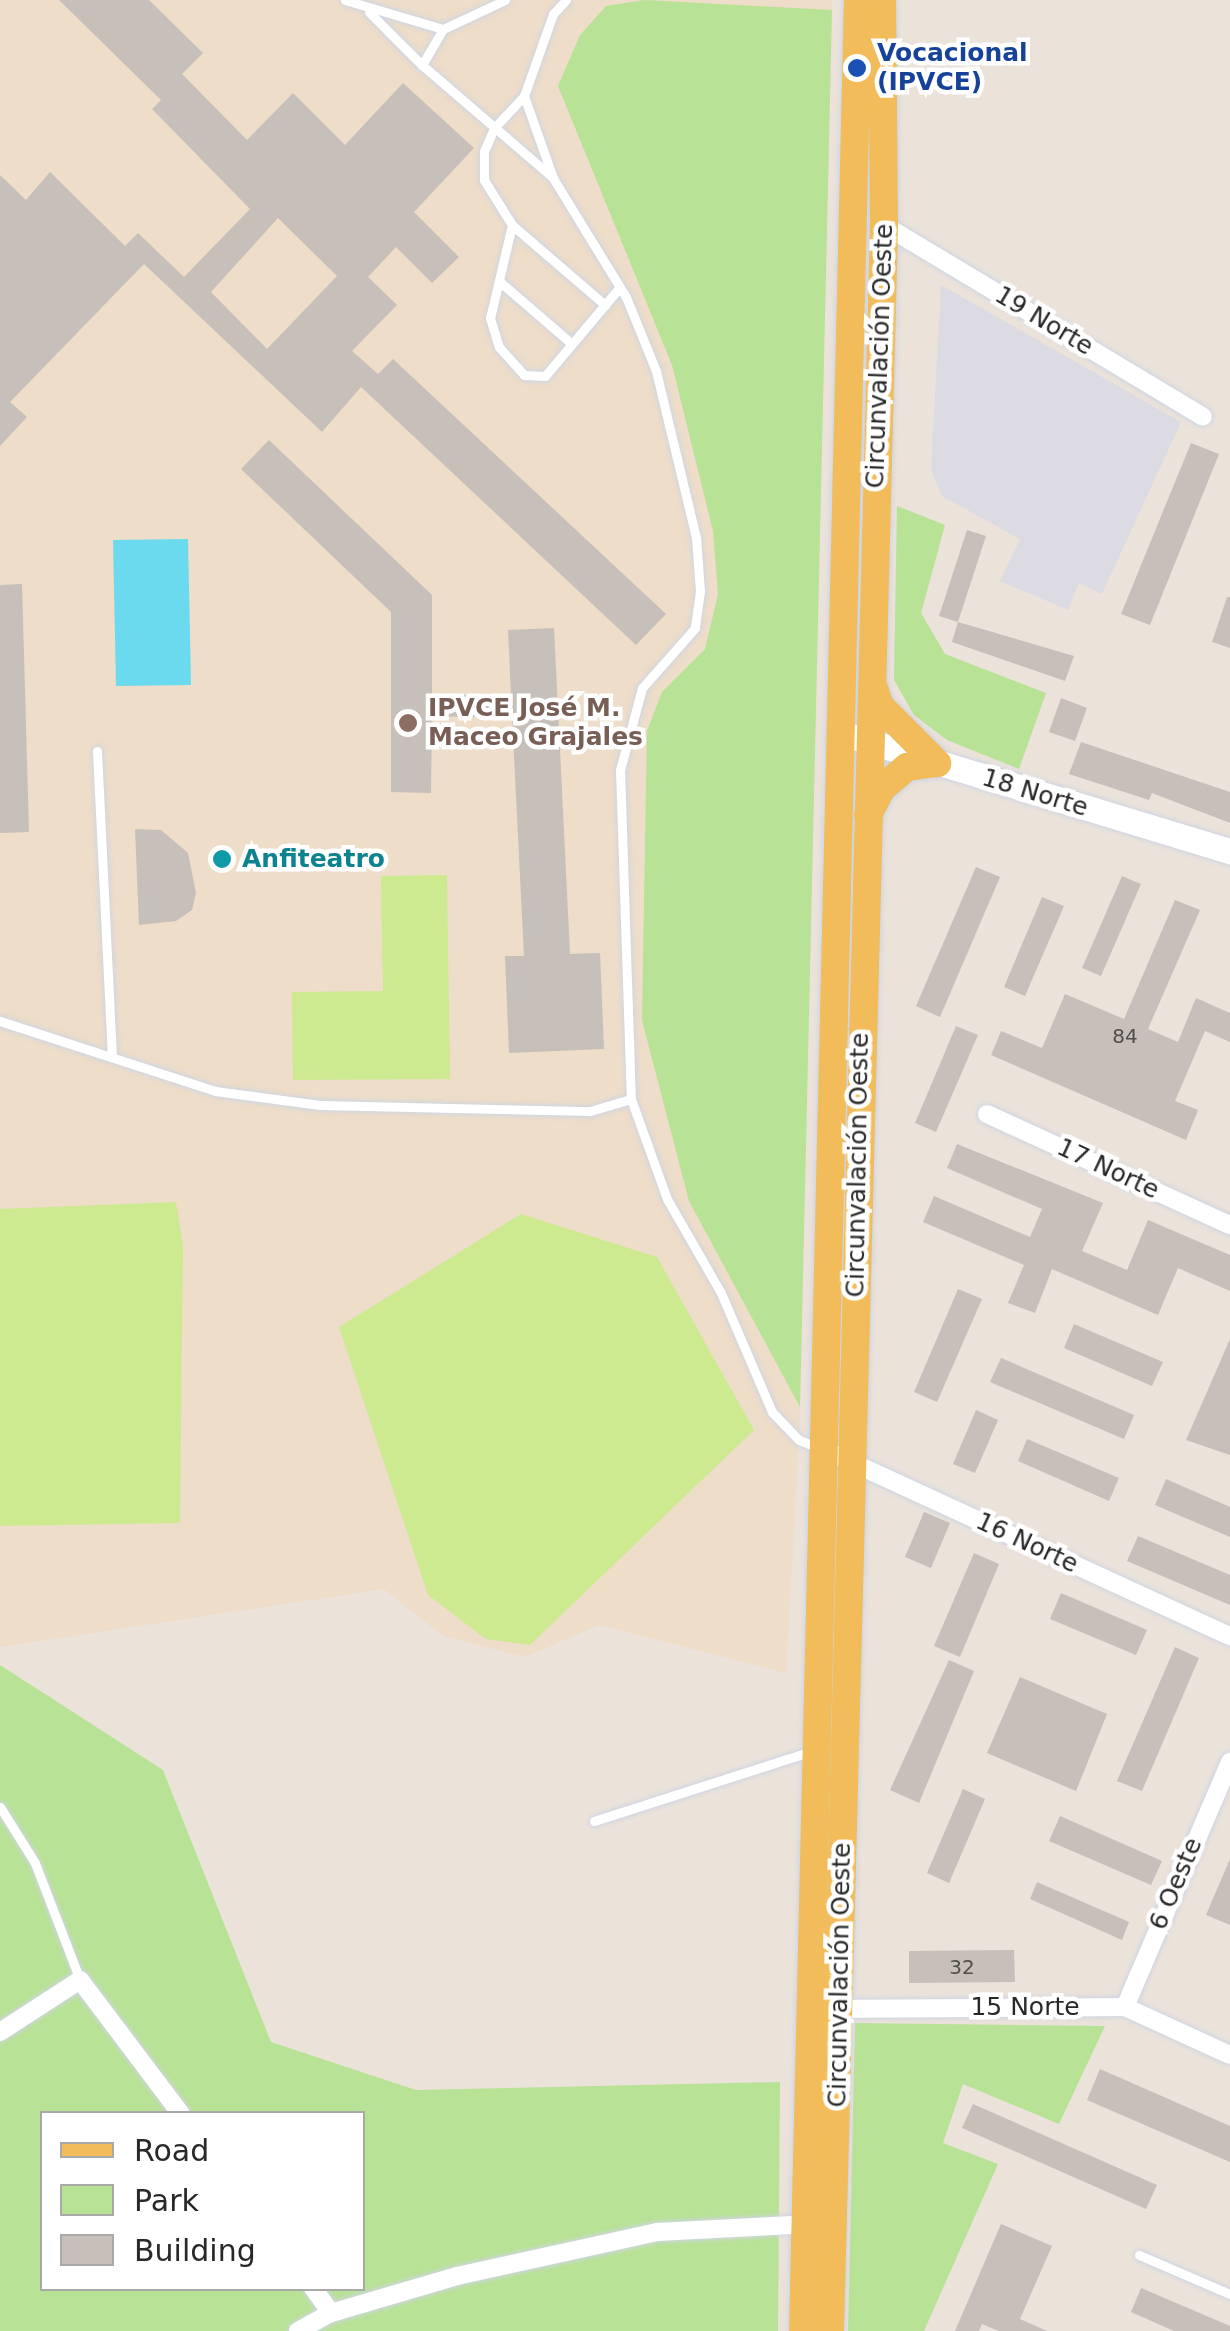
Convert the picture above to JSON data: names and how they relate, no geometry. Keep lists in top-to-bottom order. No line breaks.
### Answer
{"streets":{"main road":["Circunvalación Oeste","18 Norte"],"street":["19 Norte","17 Norte","16 Norte","6 Oeste","15 Norte"]},"crossings":[["19 Norte","Circunvalación Oeste"],["Circunvalación Oeste","18 Norte"],["Circunvalación Oeste","16 Norte"],["Circunvalación Oeste","15 Norte"],["6 Oeste","15 Norte"]],"places":["Vocacional (IPVCE)","IPVCE José M. Maceo Grajales","Anfiteatro"],"house_numbers":["84","32"],"legend":["Road","Park","Building"]}
